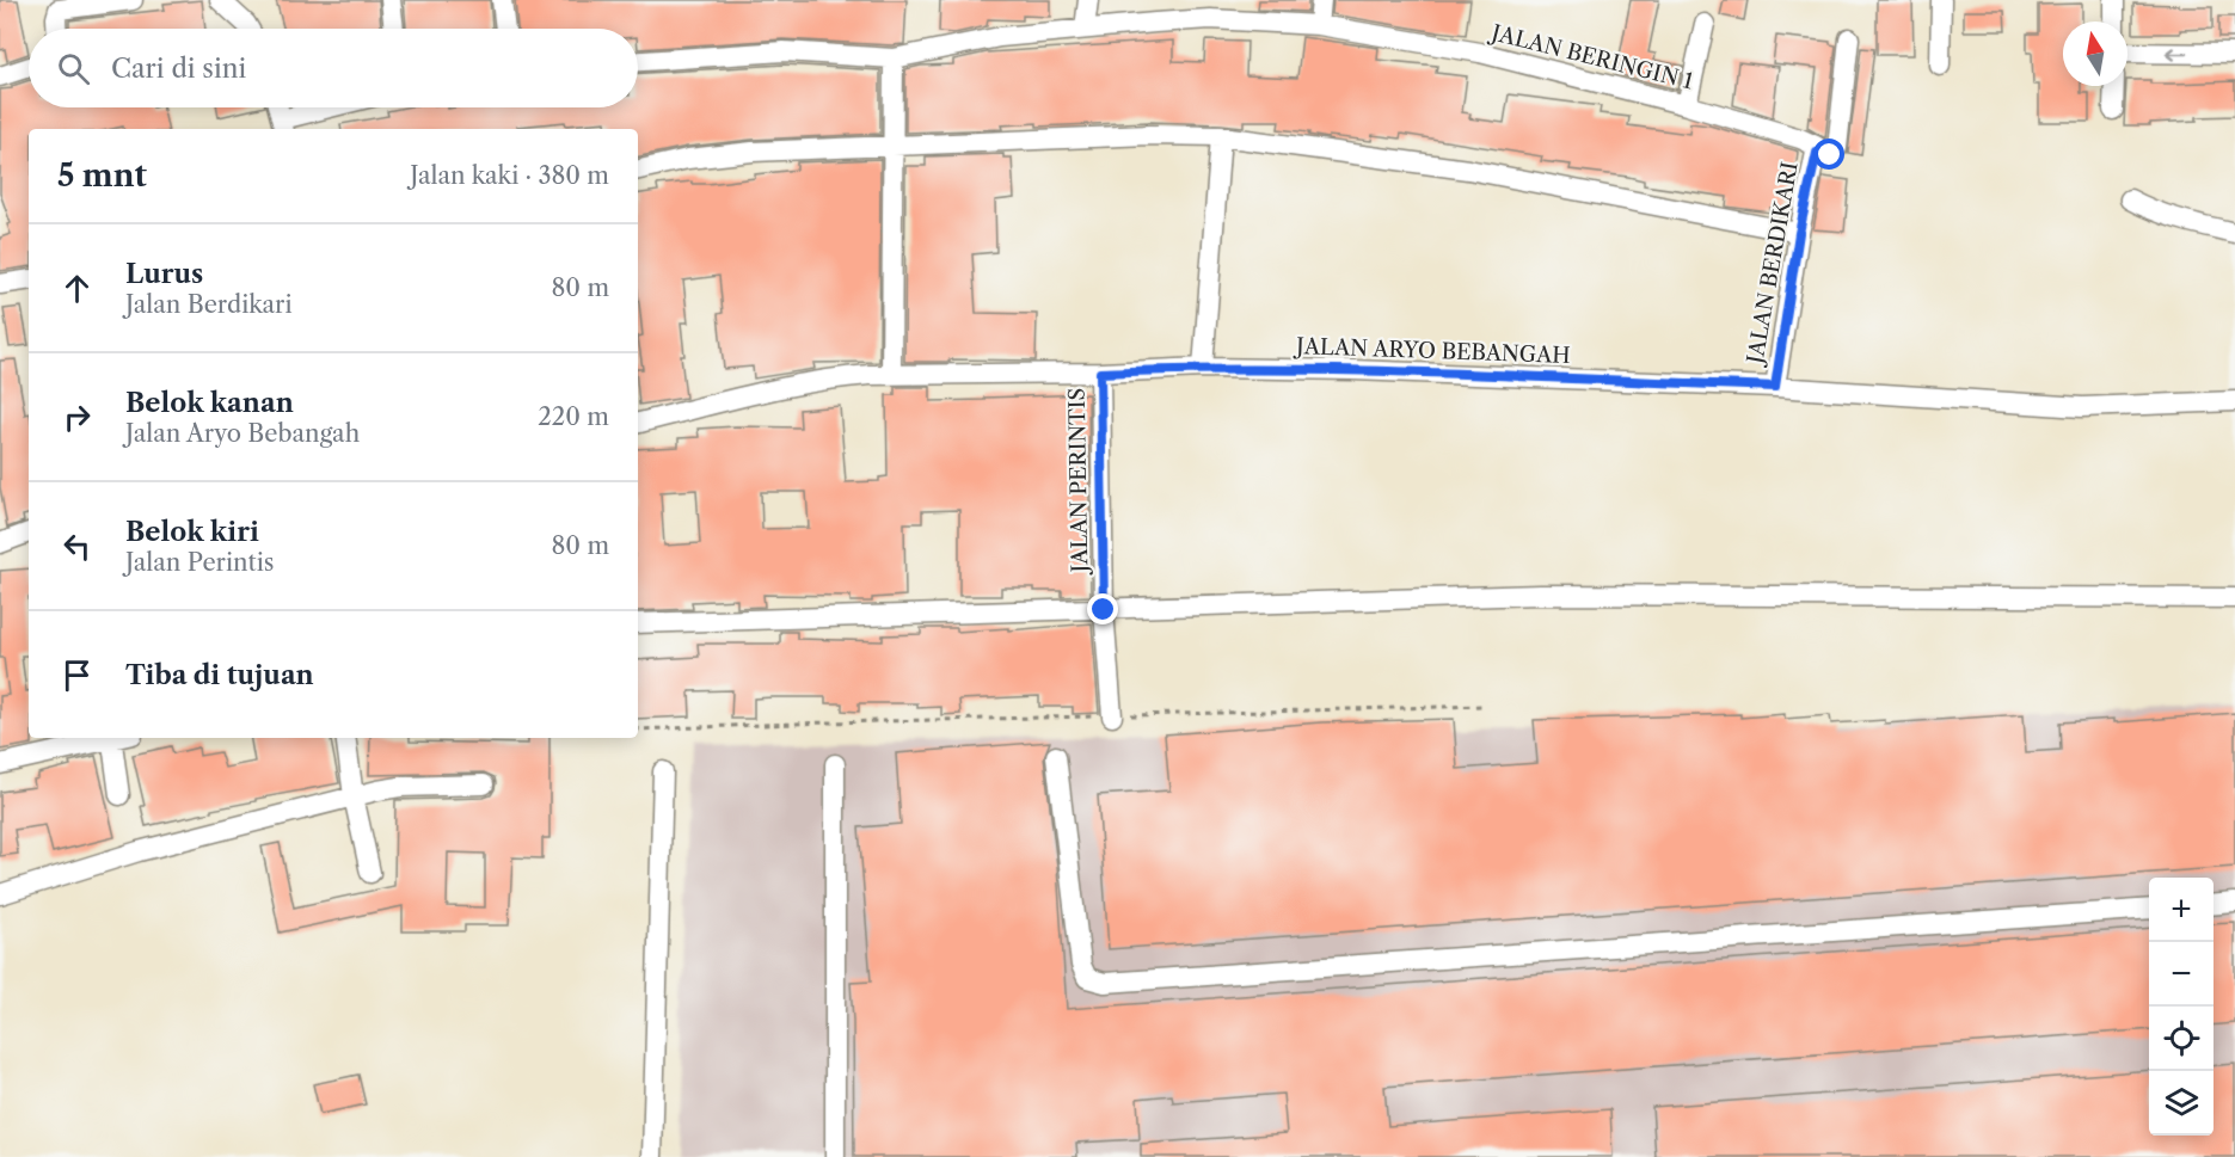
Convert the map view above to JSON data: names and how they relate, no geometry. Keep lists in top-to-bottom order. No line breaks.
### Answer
{"streets":{"street":["JALAN BERINGIN 1","JALAN BERDIKARI","JALAN ARYO BEBANGAH","JALAN PERINTIS"]},"crossings":[["JALAN BERINGIN 1","JALAN BERDIKARI"],["JALAN BERDIKARI","JALAN ARYO BEBANGAH"],["JALAN ARYO BEBANGAH","JALAN PERINTIS"]],"north":"top","page":{"search":"Cari di sini","heading":["5 mnt","Jalan kaki · 380 m"],"list":[["Lurus","Jalan Berdikari","80 m"],["Belok kanan","Jalan Aryo Bebangah","220 m"],["Belok kiri","Jalan Perintis","80 m"],"Tiba di tujuan"],"map_buttons":["+","−"]}}
